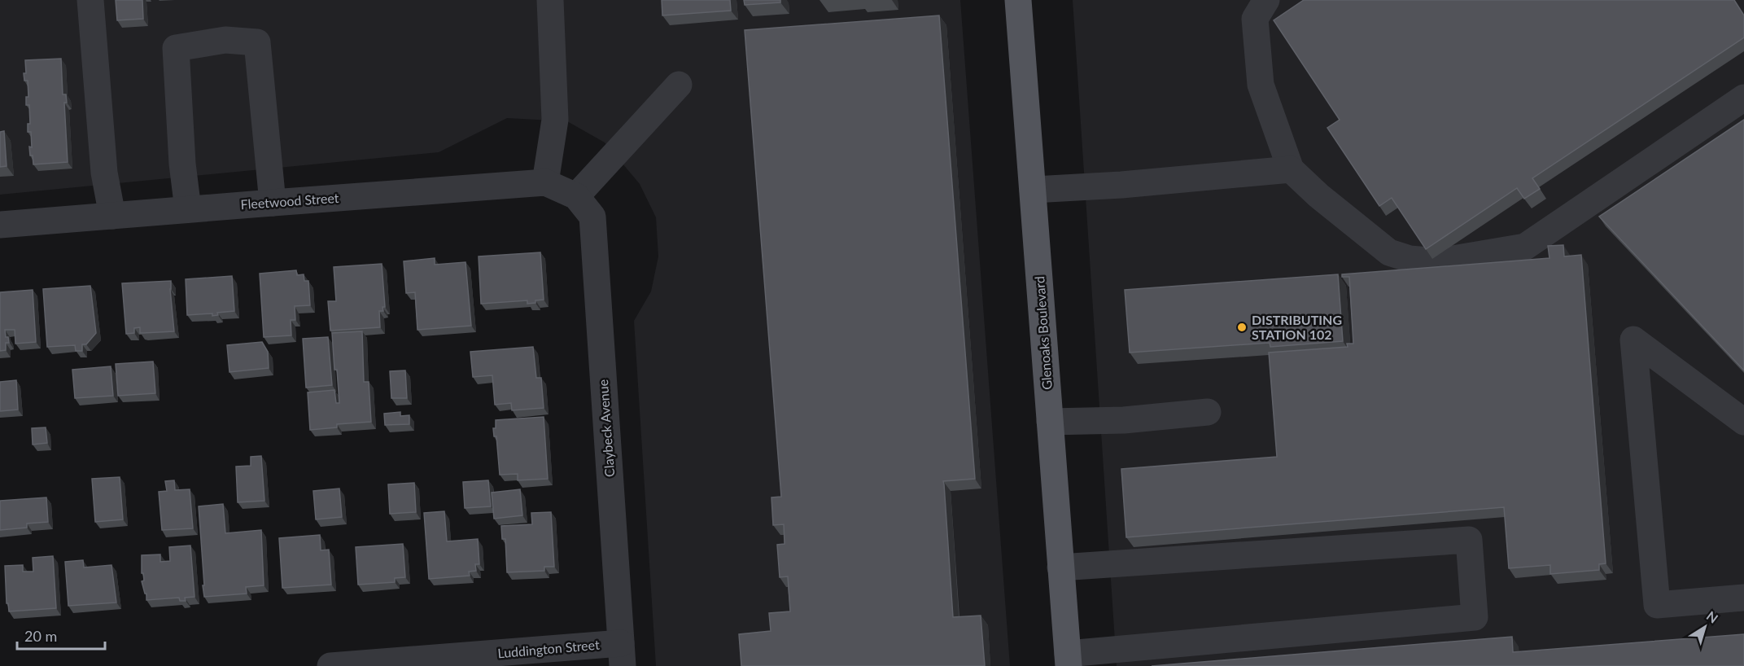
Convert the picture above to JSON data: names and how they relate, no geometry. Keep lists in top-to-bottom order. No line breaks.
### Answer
{"streets":{"main road":["Glenoaks Boulevard"],"street":["Fleetwood Street","Claybeck Avenue","Luddington Street"]},"crossings":[["Fleetwood Street","Claybeck Avenue"],["Claybeck Avenue","Luddington Street"]],"places":["DISTRIBUTING STATION 102"],"scale_bar":"20 m","north":"top right"}
